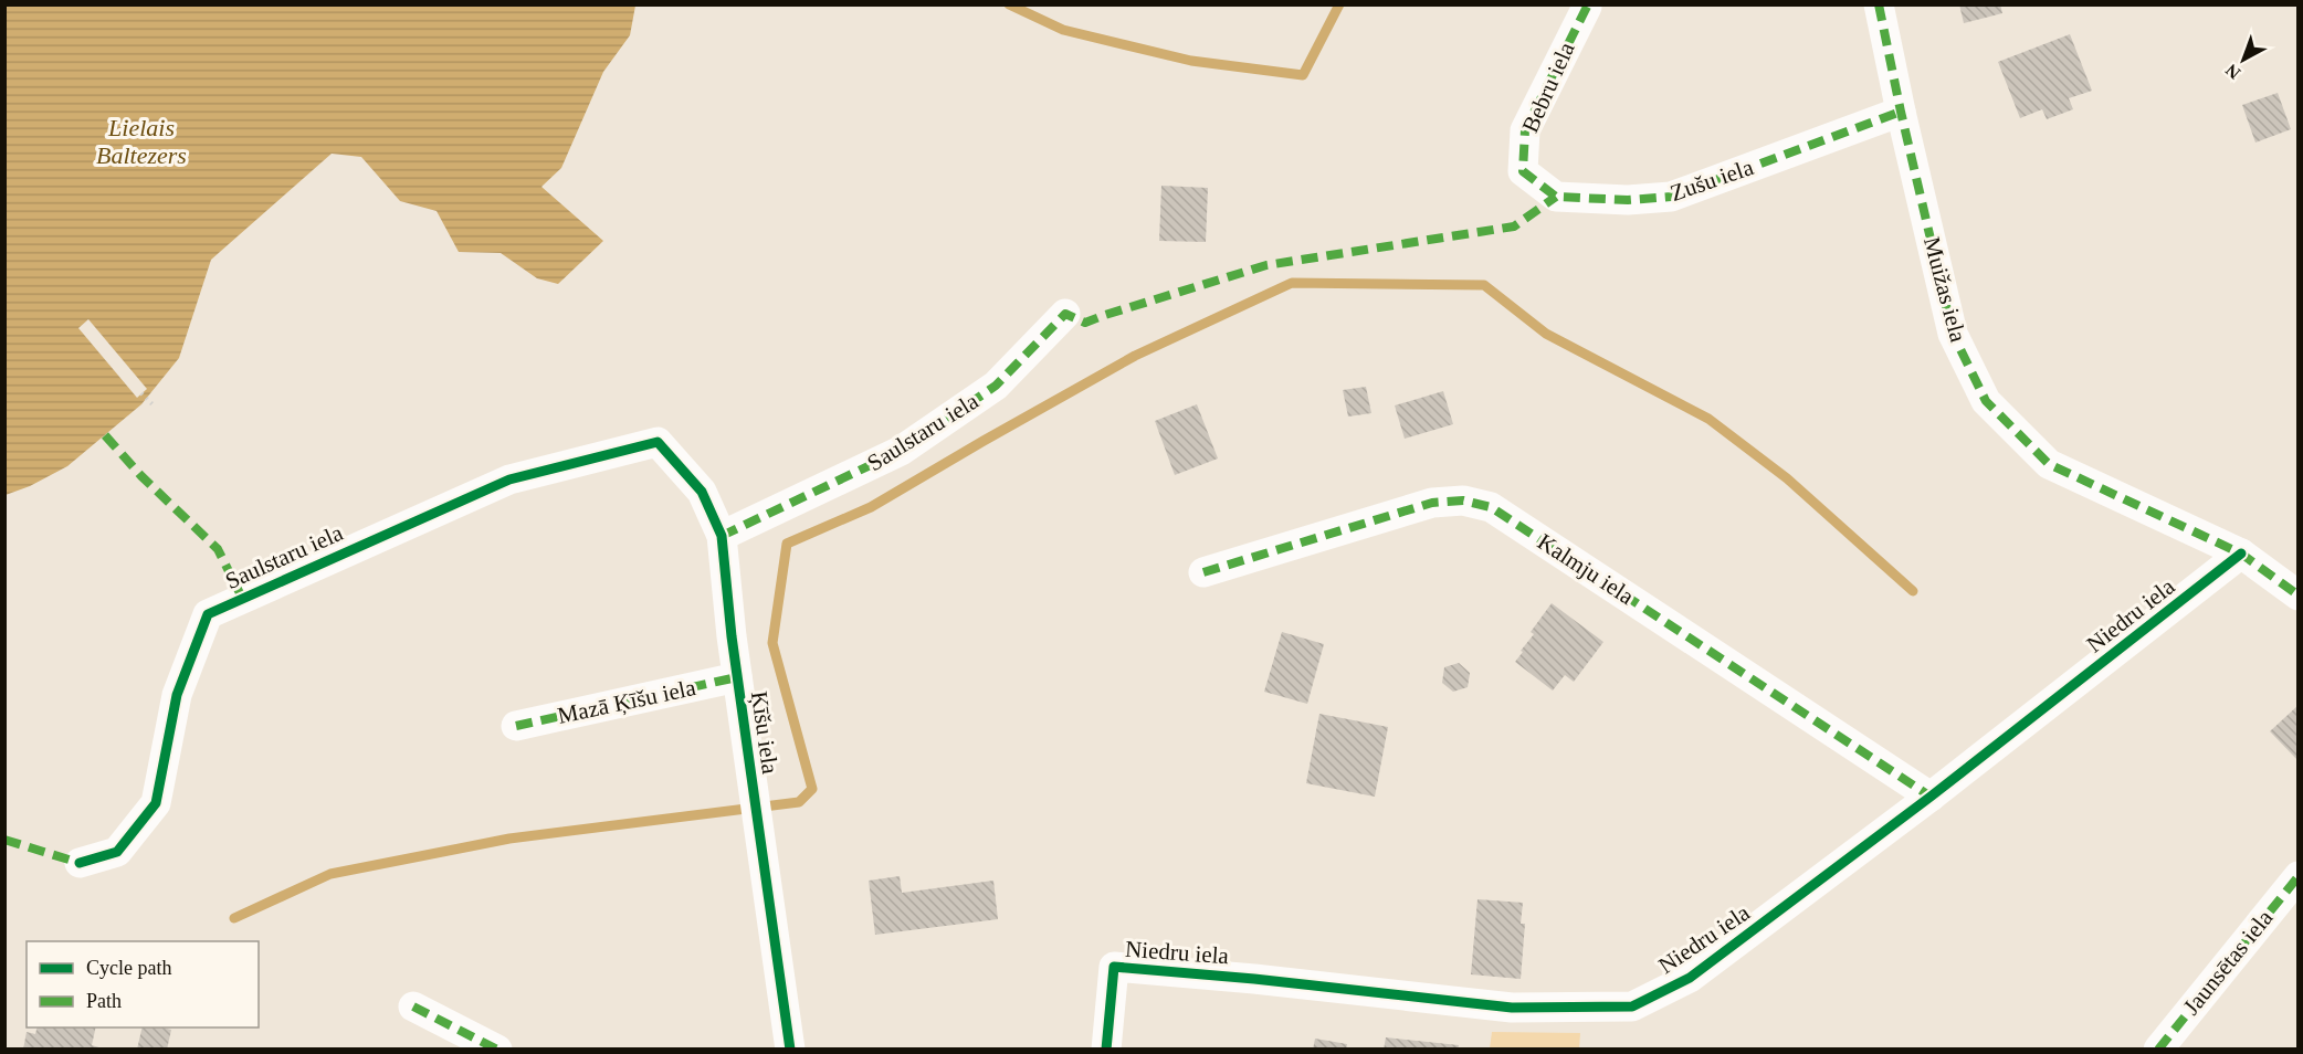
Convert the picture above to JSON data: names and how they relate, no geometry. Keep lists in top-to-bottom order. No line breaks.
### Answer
{"streets":{"street":["Bebru iela","Zušu iela","Muižas iela","Saulstaru iela","Kalmju iela","Niedru iela","Mazā Ķīšu iela","Ķīšu iela","Jaunsētas iela"]},"crossings":[["Bebru iela","Zušu iela"],["Zušu iela","Muižas iela"],["Muižas iela","Niedru iela"],["Saulstaru iela","Ķīšu iela"],["Kalmju iela","Niedru iela"],["Mazā Ķīšu iela","Ķīšu iela"]],"water":["Lielais Baltezers"],"legend":["Cycle path","Path"],"north":"bottom left"}
